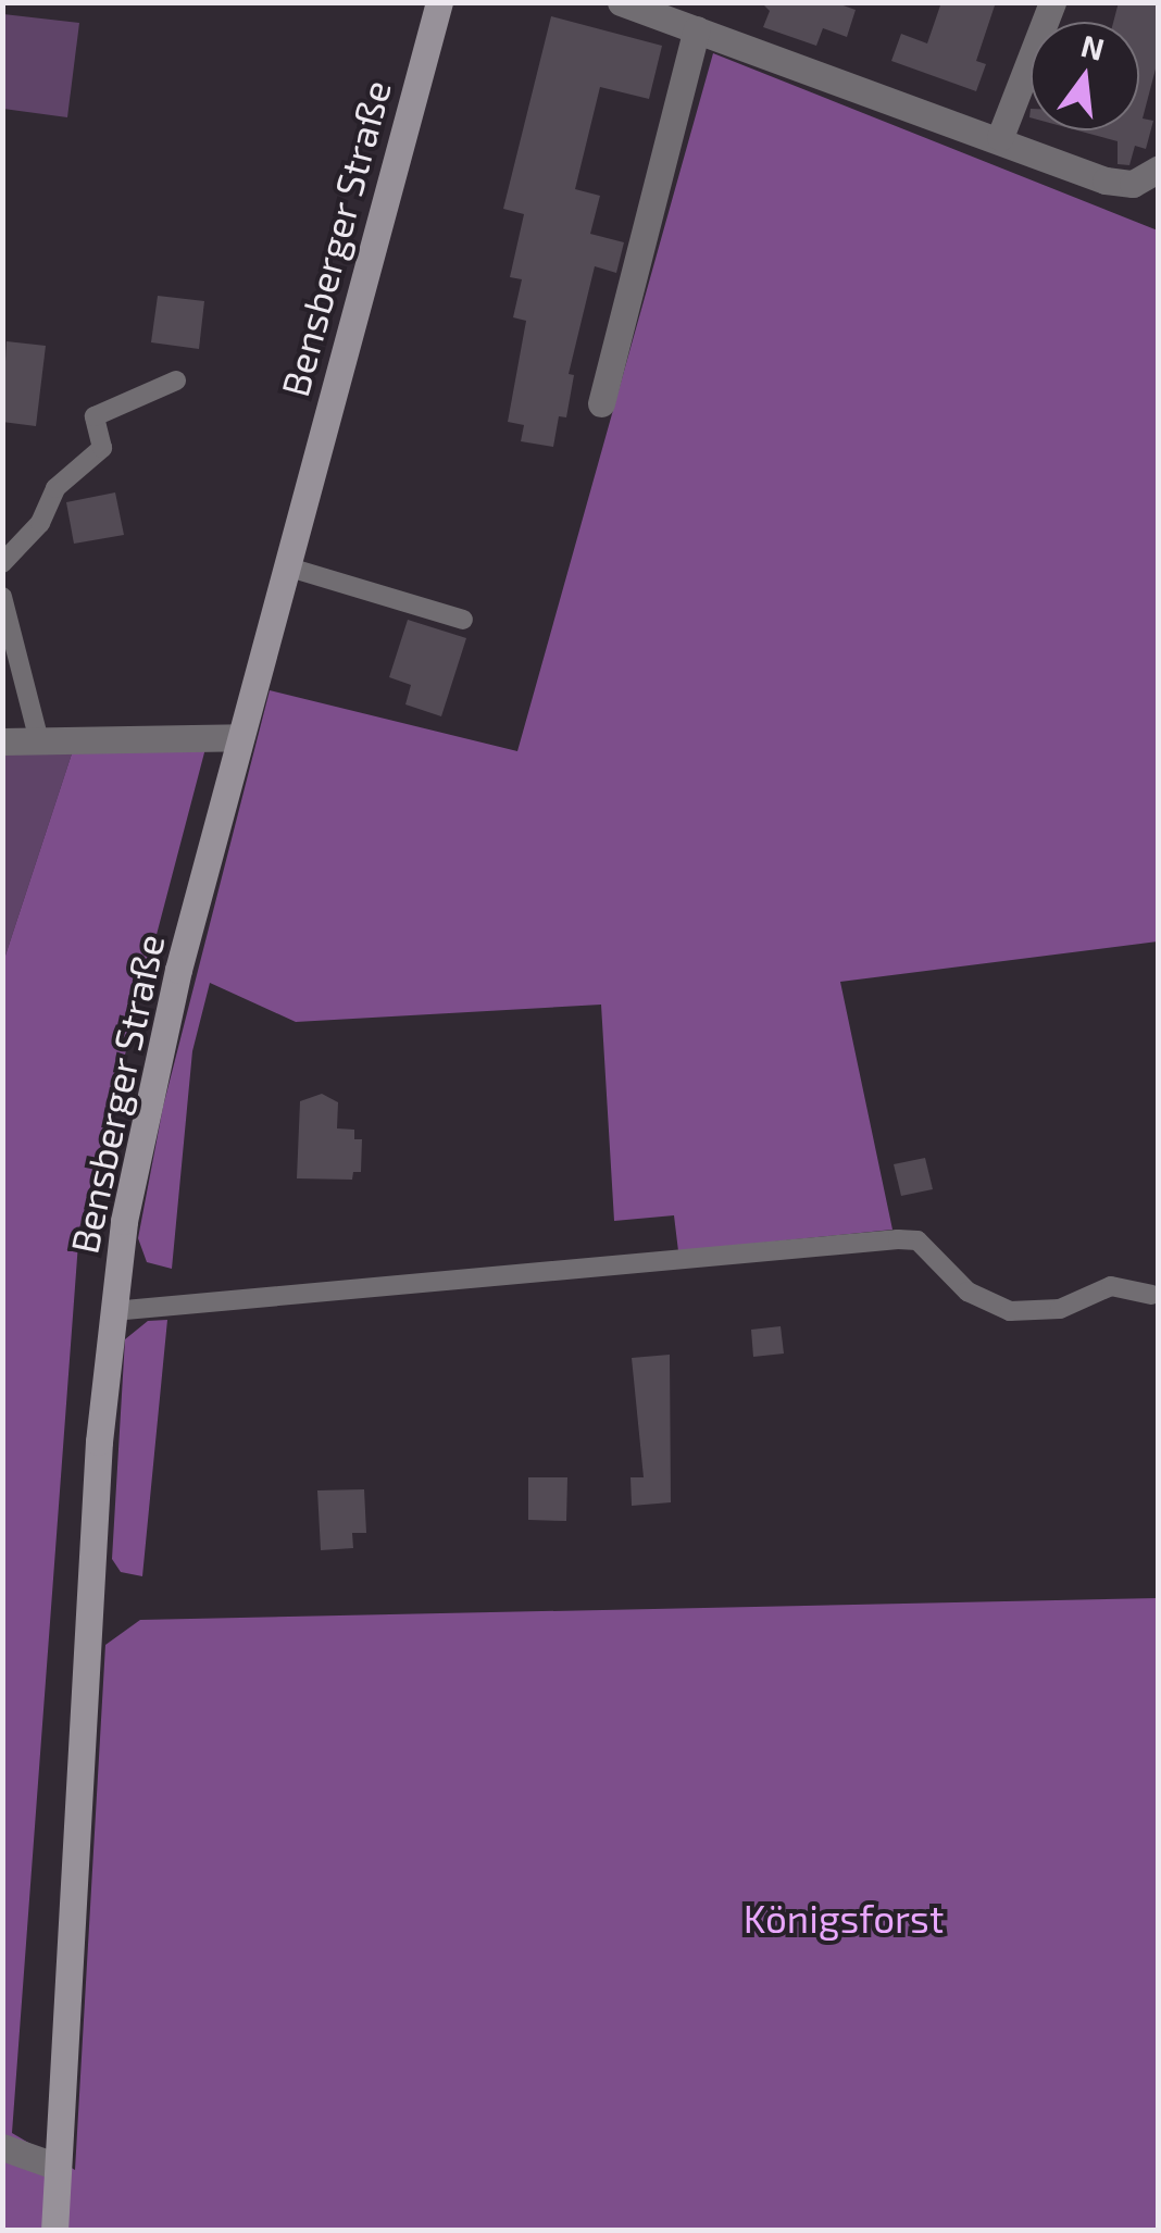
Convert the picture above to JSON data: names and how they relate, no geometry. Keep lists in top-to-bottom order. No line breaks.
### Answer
{"streets":{"main road":["Bensberger Straße"]},"parks":["Königsforst"],"north":"top"}
